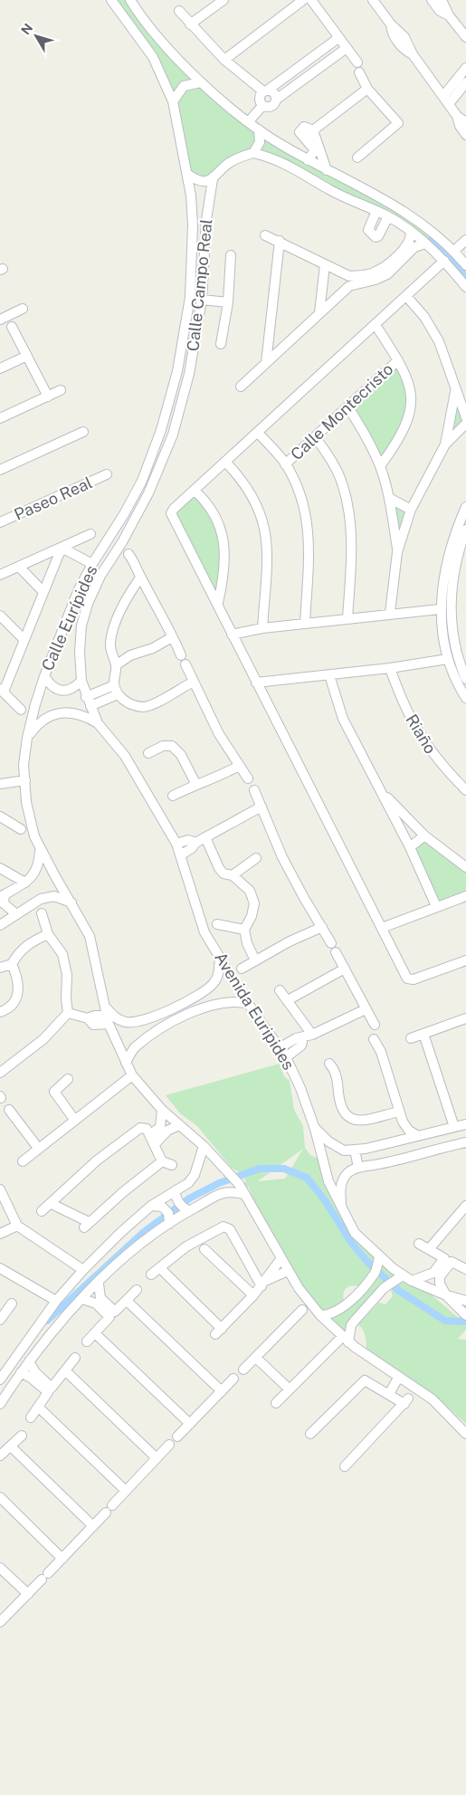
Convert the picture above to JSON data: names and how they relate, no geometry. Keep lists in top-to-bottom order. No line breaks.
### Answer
{"streets":{"street":["Calle Campo Real","Calle Montecristo","Paseo Real","Calle Eurípides","Riaño","Avenida Euripides"]},"crossings":[["Calle Campo Real","Calle Eurípides"],["Calle Eurípides","Avenida Euripides"]],"north":"top left"}
